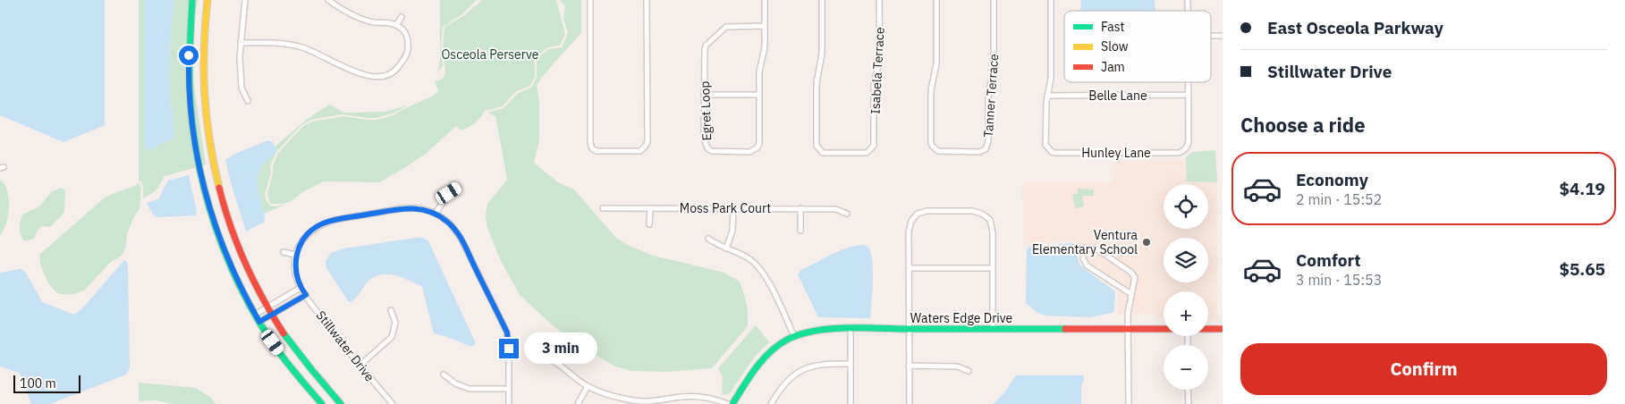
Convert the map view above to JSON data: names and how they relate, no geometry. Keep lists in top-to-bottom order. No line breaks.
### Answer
{"streets":{"main road":["Waters Edge Drive"],"street":["Isabela Terrace","Tanner Terrace","Belle Lane","Egret Loop","Hunley Lane","Moss Park Court","Stillwater Drive"]},"crossings":[["Belle Lane","Hunley Lane"]],"parks":["Osceola Perserve"],"places":["Ventura Elementary School"],"legend":["Fast","Slow","Jam"],"scale_bar":"100 m","page":{"banner":["East Osceola Parkway","Stillwater Drive"],"heading":"Choose a ride","list":[{"name":"Economy","note":"2 min · 15:52","value":"$4.19"},{"name":"Comfort","note":"3 min · 15:53","value":"$5.65"}],"map_buttons":["+","−"],"bubble":"3 min","buttons":"Confirm","scale":"100 m"}}
